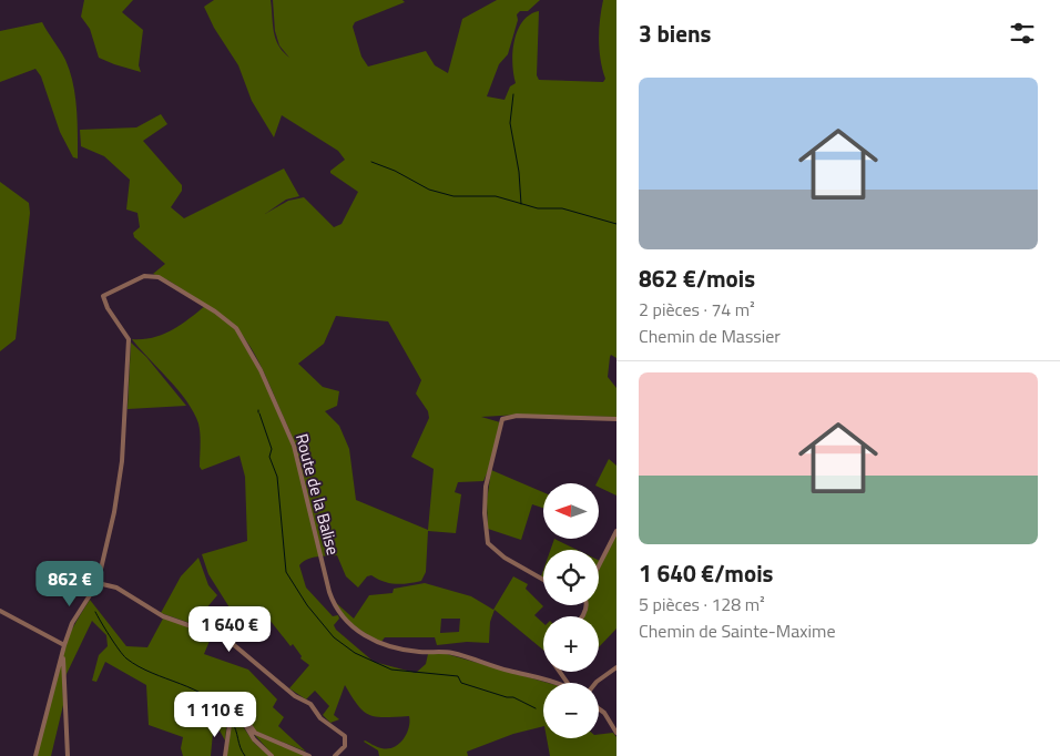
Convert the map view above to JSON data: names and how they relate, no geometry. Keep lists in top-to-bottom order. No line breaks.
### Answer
{"streets":{"street":["Route de la Balise"]},"north":"left","page":{"heading":"3 biens","list":[{"name":"862 €/mois","note":"2 pièces · 74 m² · Chemin de Massier"},{"name":"1 640 €/mois","note":"5 pièces · 128 m² · Chemin de Sainte-Maxime"}],"map_buttons":["+","−"],"price":["862 €","1 640 €","1 110 €"]}}
